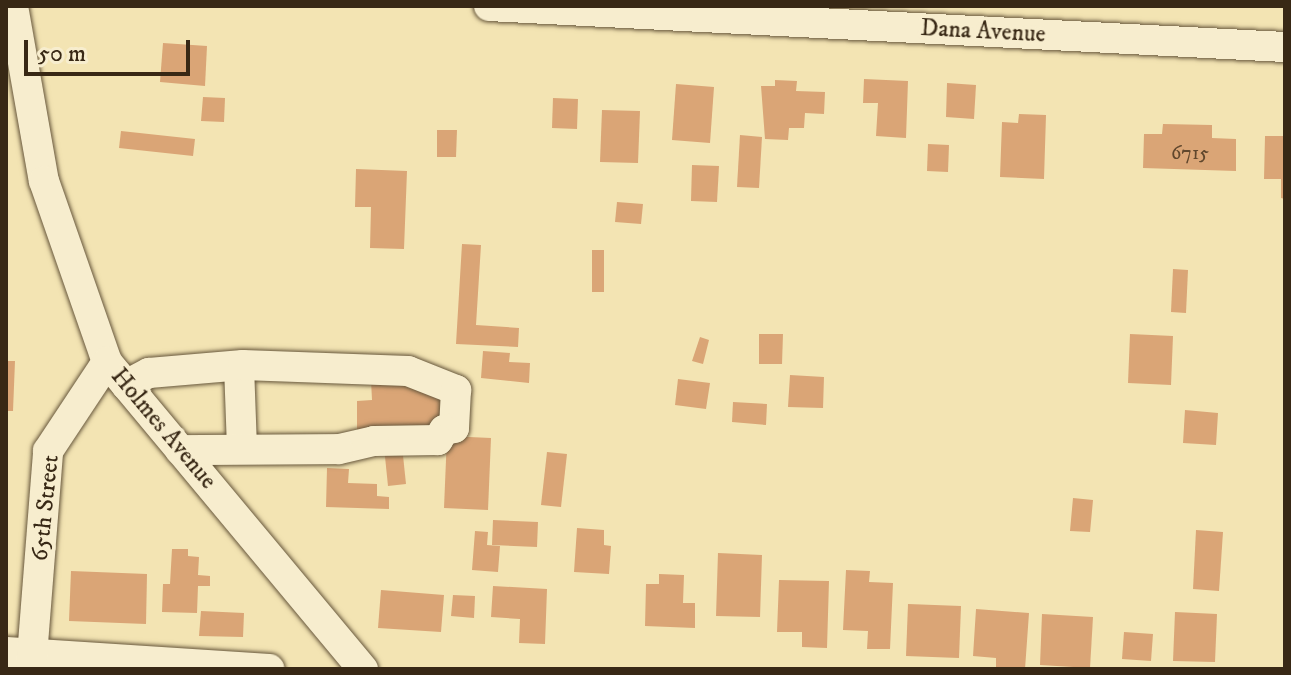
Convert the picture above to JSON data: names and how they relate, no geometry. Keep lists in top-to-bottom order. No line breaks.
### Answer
{"streets":{"street":["Dana Avenue","Holmes Avenue","65th Street"]},"crossings":[["Holmes Avenue","65th Street"]],"house_numbers":["6715"],"scale_bar":"50 m"}
